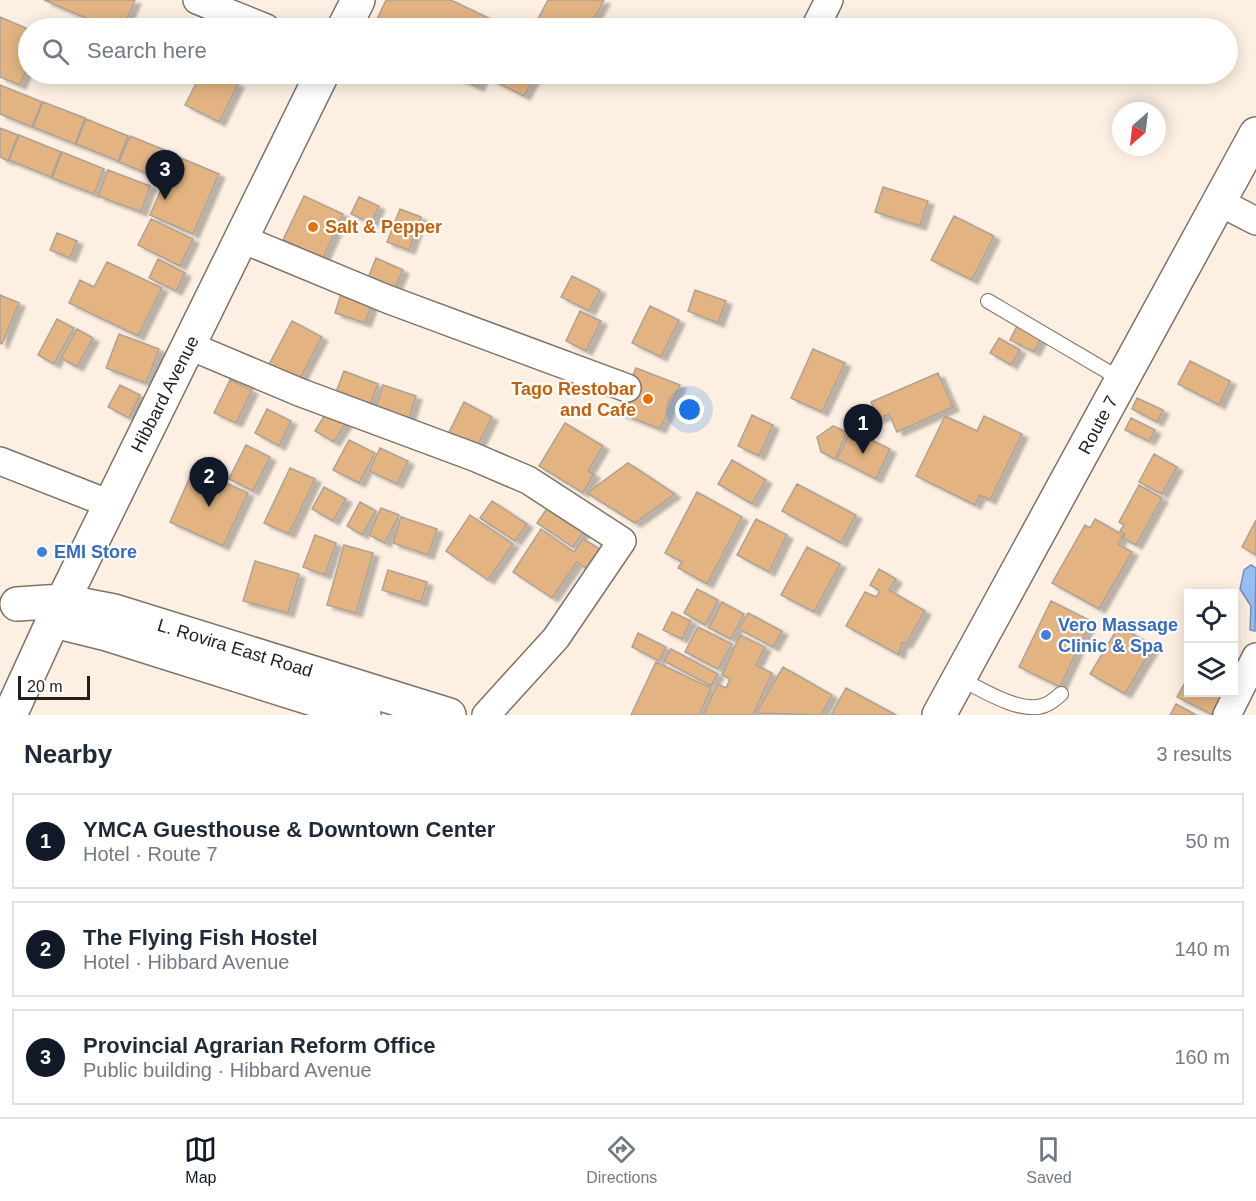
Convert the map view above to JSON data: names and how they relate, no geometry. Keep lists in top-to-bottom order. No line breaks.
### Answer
{"streets":{"main road":["Hibbard Avenue","Route 7","L. Rovira East Road"]},"crossings":[["Hibbard Avenue","L. Rovira East Road"]],"places":["Salt & Pepper","Tago Restobar and Cafe","EMI Store","Vero Massage Clinic & Spa"],"scale_bar":"20 m","north":"bottom left","page":{"search":"Search here","pins":["3","1","2"],"scale":"20 m","heading":["Nearby","3 results"],"list":[{"mark":"1","name":"YMCA Guesthouse & Downtown Center","note":"Hotel · Route 7","value":"50 m"},{"mark":"2","name":"The Flying Fish Hostel","note":"Hotel · Hibbard Avenue","value":"140 m"},{"mark":"3","name":"Provincial Agrarian Reform Office","note":"Public building · Hibbard Avenue","value":"160 m"}],"nav":["Map","Directions","Saved"]}}
